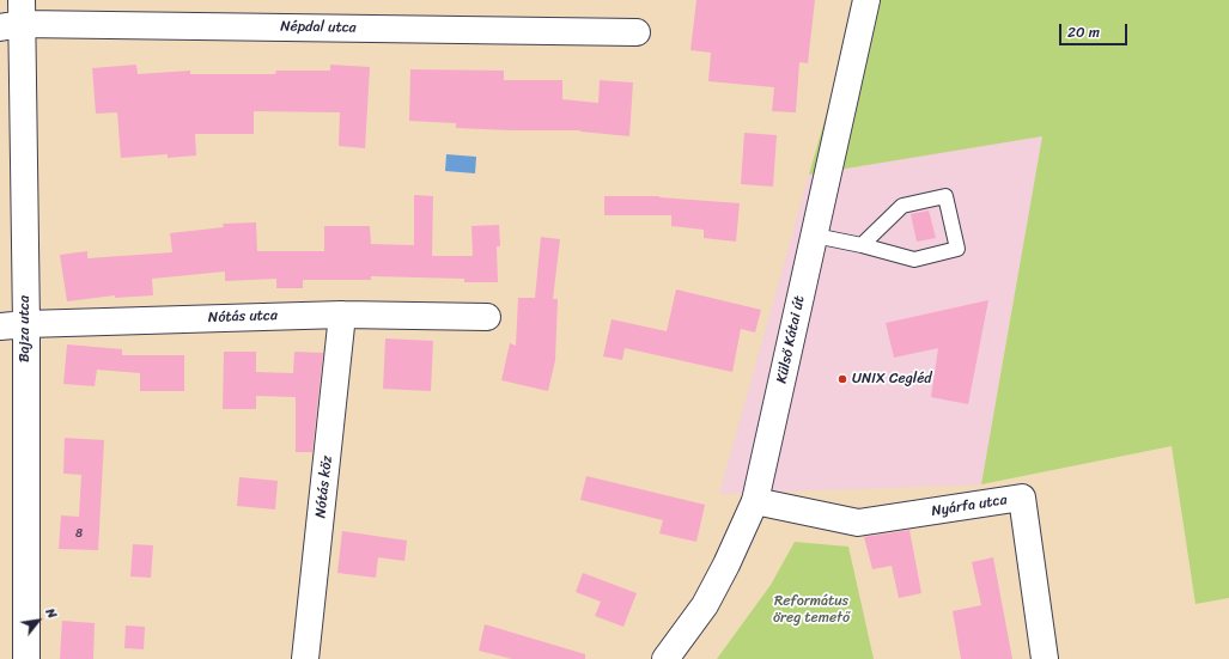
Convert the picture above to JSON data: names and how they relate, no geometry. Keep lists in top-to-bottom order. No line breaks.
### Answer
{"streets":{"street":["Népdal utca","Nótás utca","Bajza utca","Külső Kátai út","Nótás köz","Nyárfa utca"]},"crossings":[["Népdal utca","Bajza utca"],["Nótás utca","Bajza utca"],["Nótás utca","Nótás köz"],["Külső Kátai út","Nyárfa utca"]],"parks":["Református öreg temető"],"places":["UNIX Cegléd"],"house_numbers":["8"],"scale_bar":"20 m","north":"top right"}
